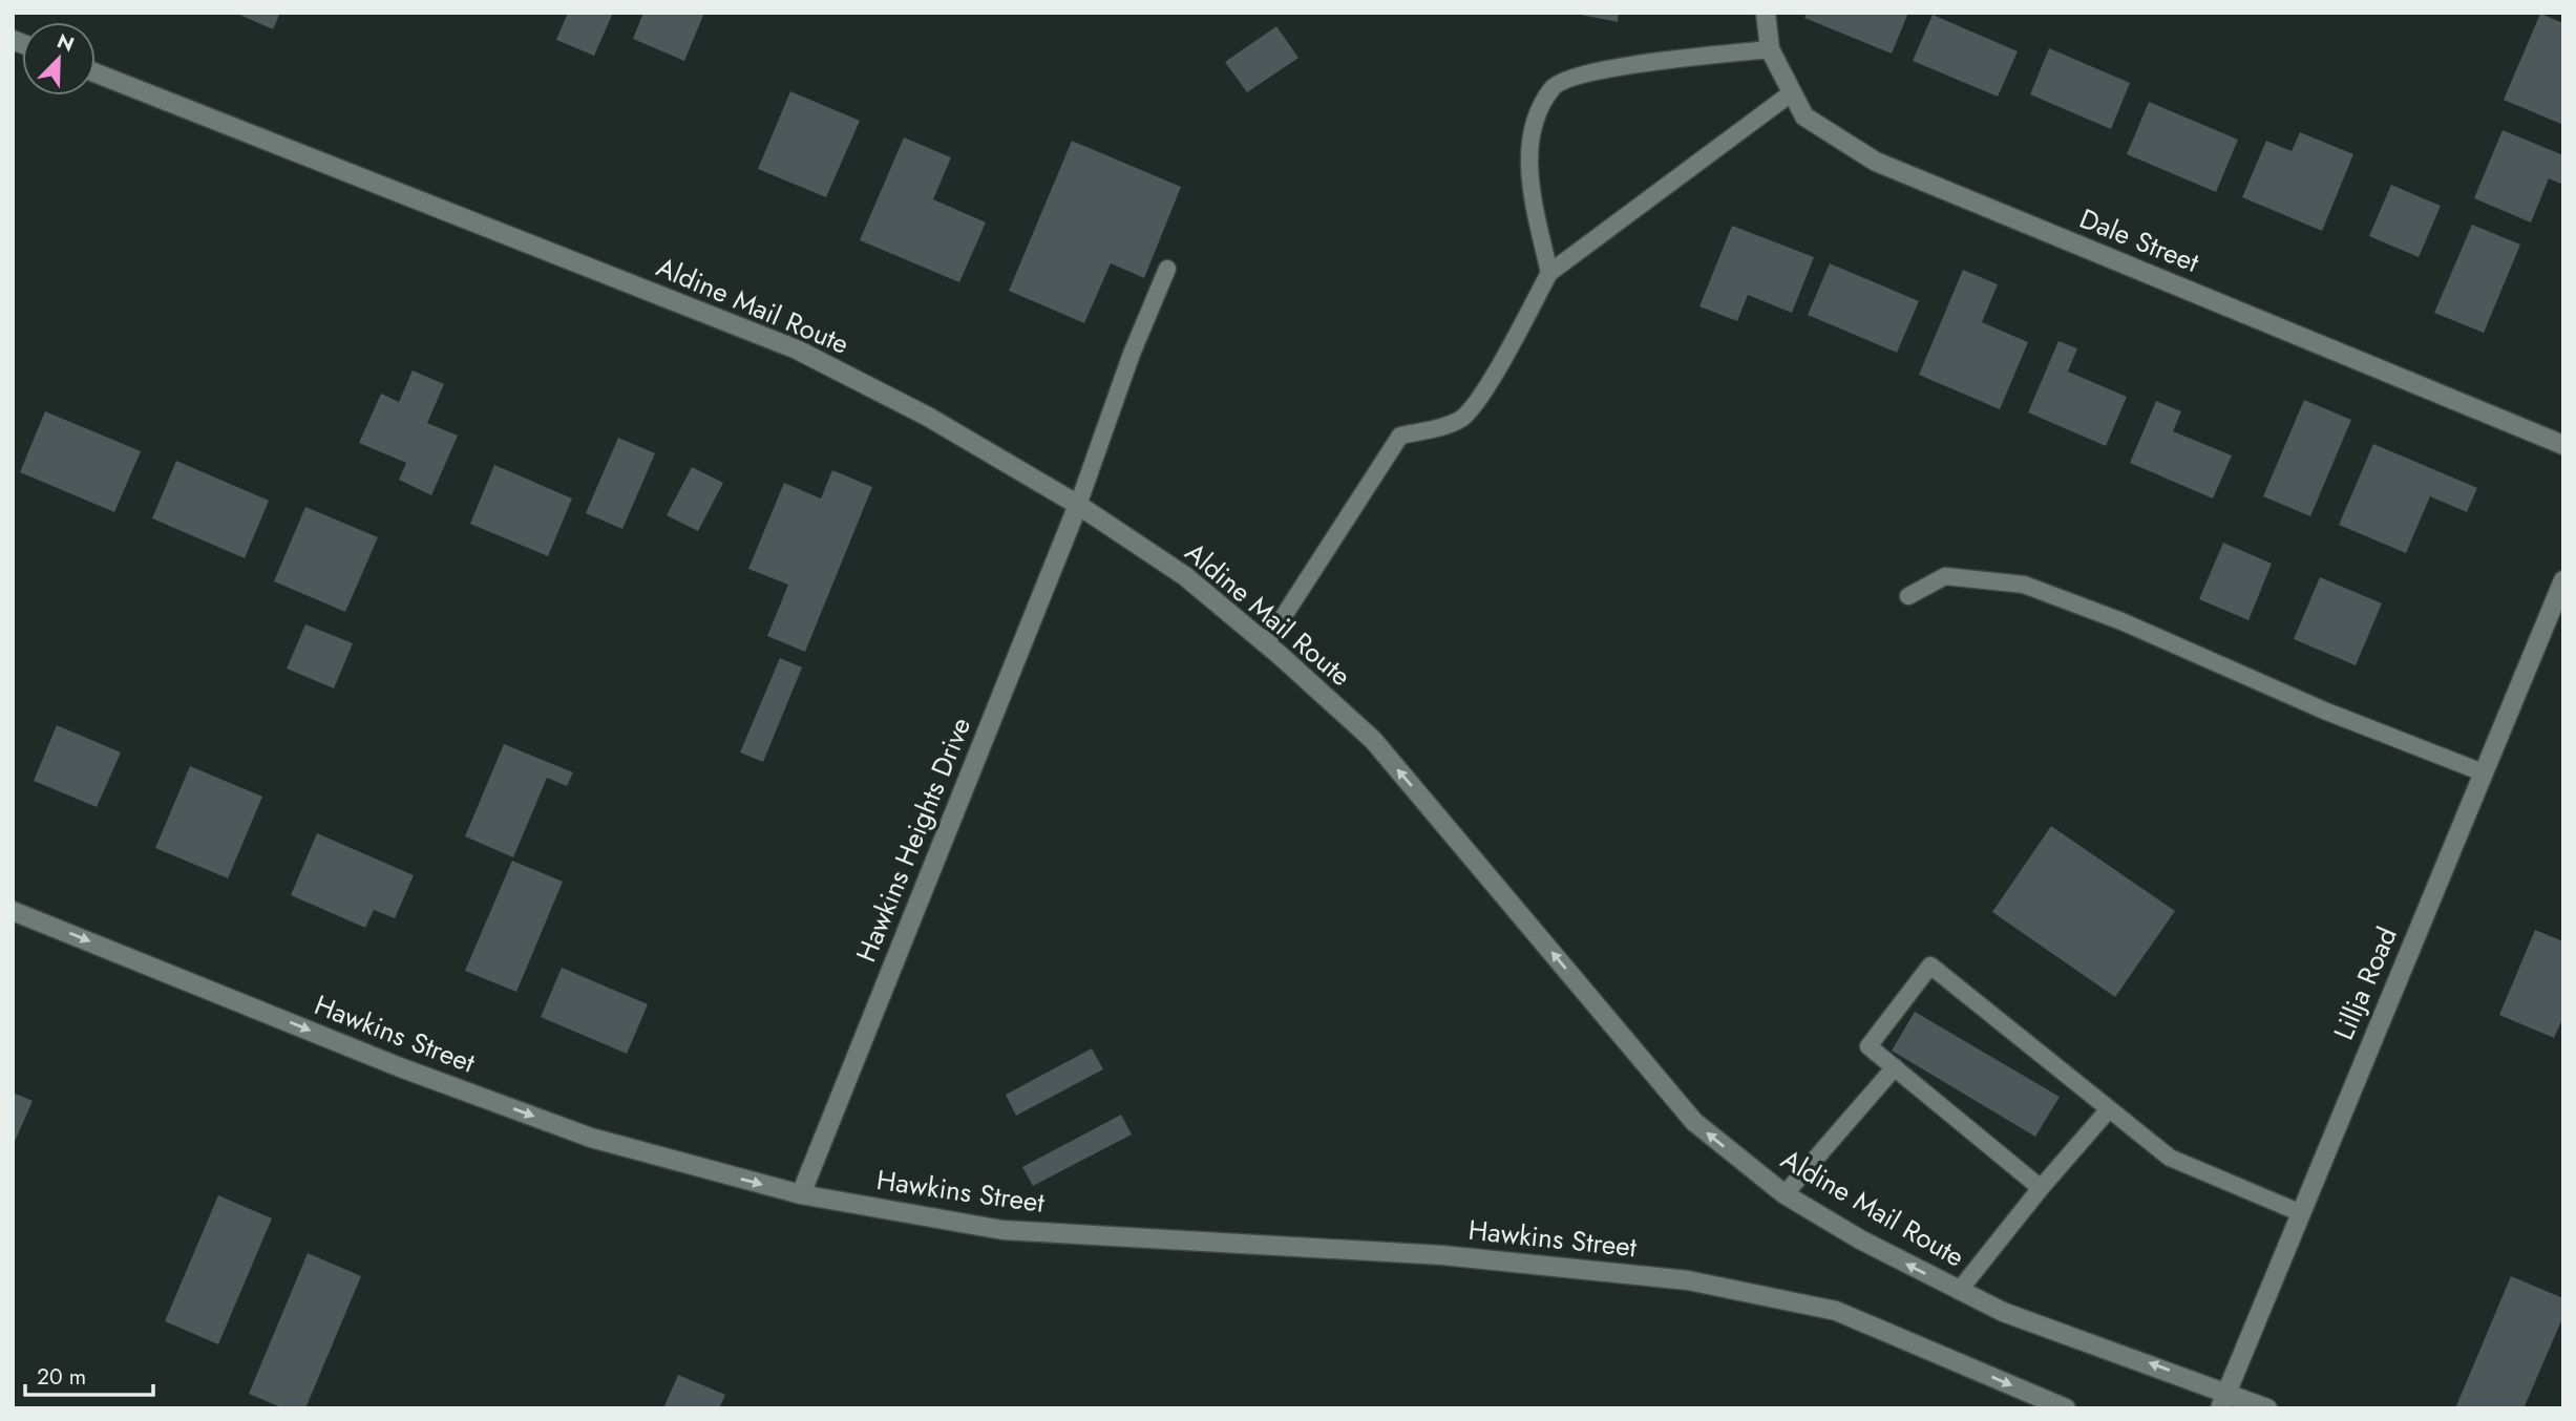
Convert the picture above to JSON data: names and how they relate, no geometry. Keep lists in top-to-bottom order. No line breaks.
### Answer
{"streets":{"main road":["Dale Street","Aldine Mail Route","Hawkins Heights Drive","Lillja Road","Hawkins Street"]},"crossings":[["Aldine Mail Route","Hawkins Heights Drive"],["Aldine Mail Route","Lillja Road"],["Hawkins Heights Drive","Hawkins Street"]],"one_way":["Aldine Mail Route","Hawkins Street"],"scale_bar":"20 m","north":"top right"}
